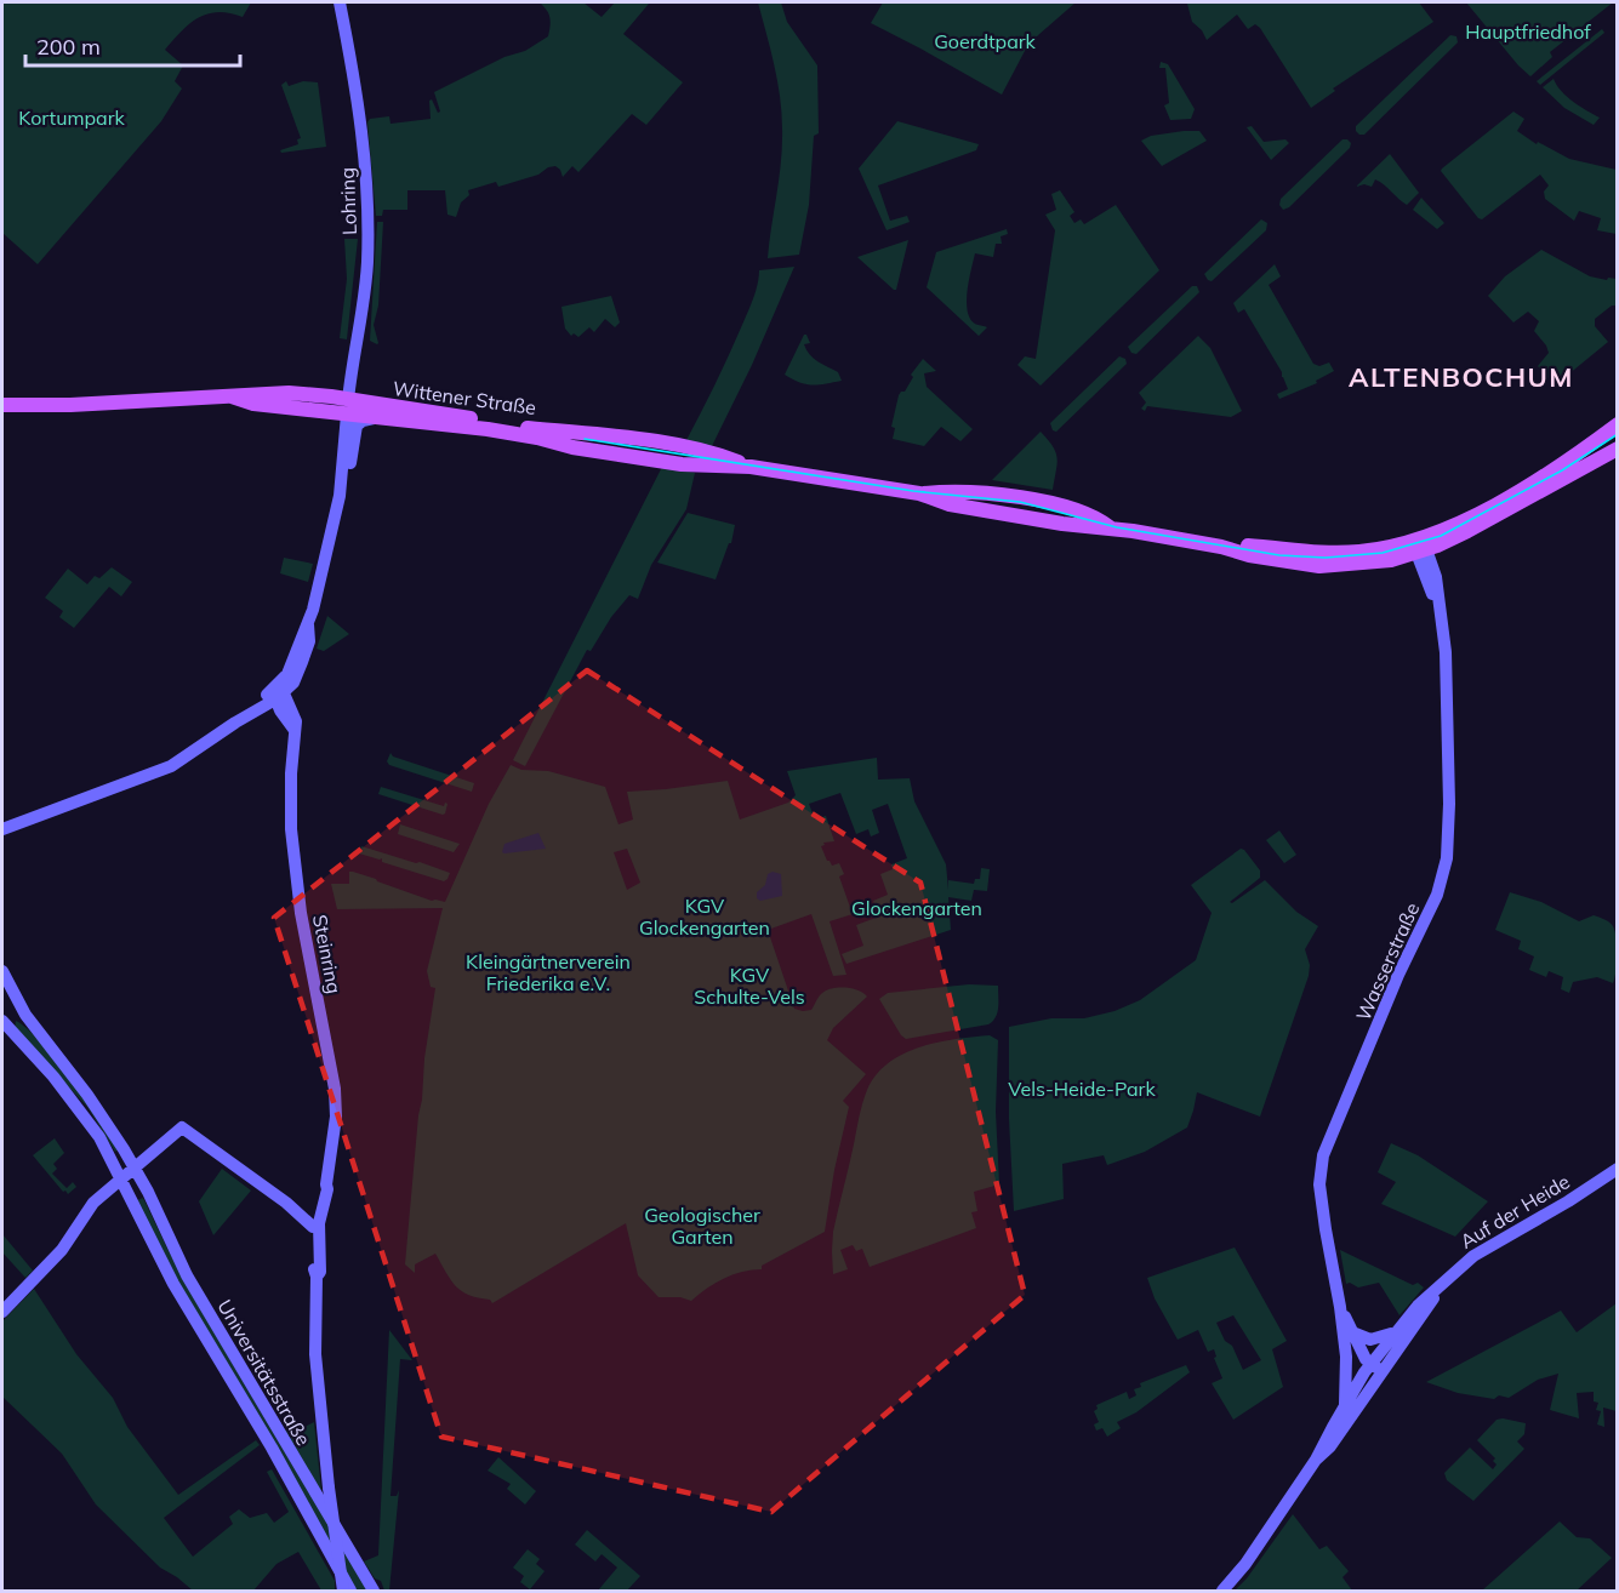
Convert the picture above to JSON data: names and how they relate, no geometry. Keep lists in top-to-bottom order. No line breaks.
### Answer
{"streets":{"main road":["Wittener Straße"],"street":["Lohring","Steinring","Wasserstraße","Auf der Heide","Universitätsstraße"]},"crossings":[["Lohring","Wittener Straße"],["Wittener Straße","Wasserstraße"],["Wasserstraße","Auf der Heide"]],"districts":["ALTENBOCHUM"],"parks":["Hauptfriedhof","Goerdtpark","Kortumpark","KGV Glockengarten","Glockengarten","Kleingärtnerverein Friederika e.V.","KGV Schulte-Vels","Vels-Heide-Park","Geologischer Garten"],"scale_bar":"200 m"}
